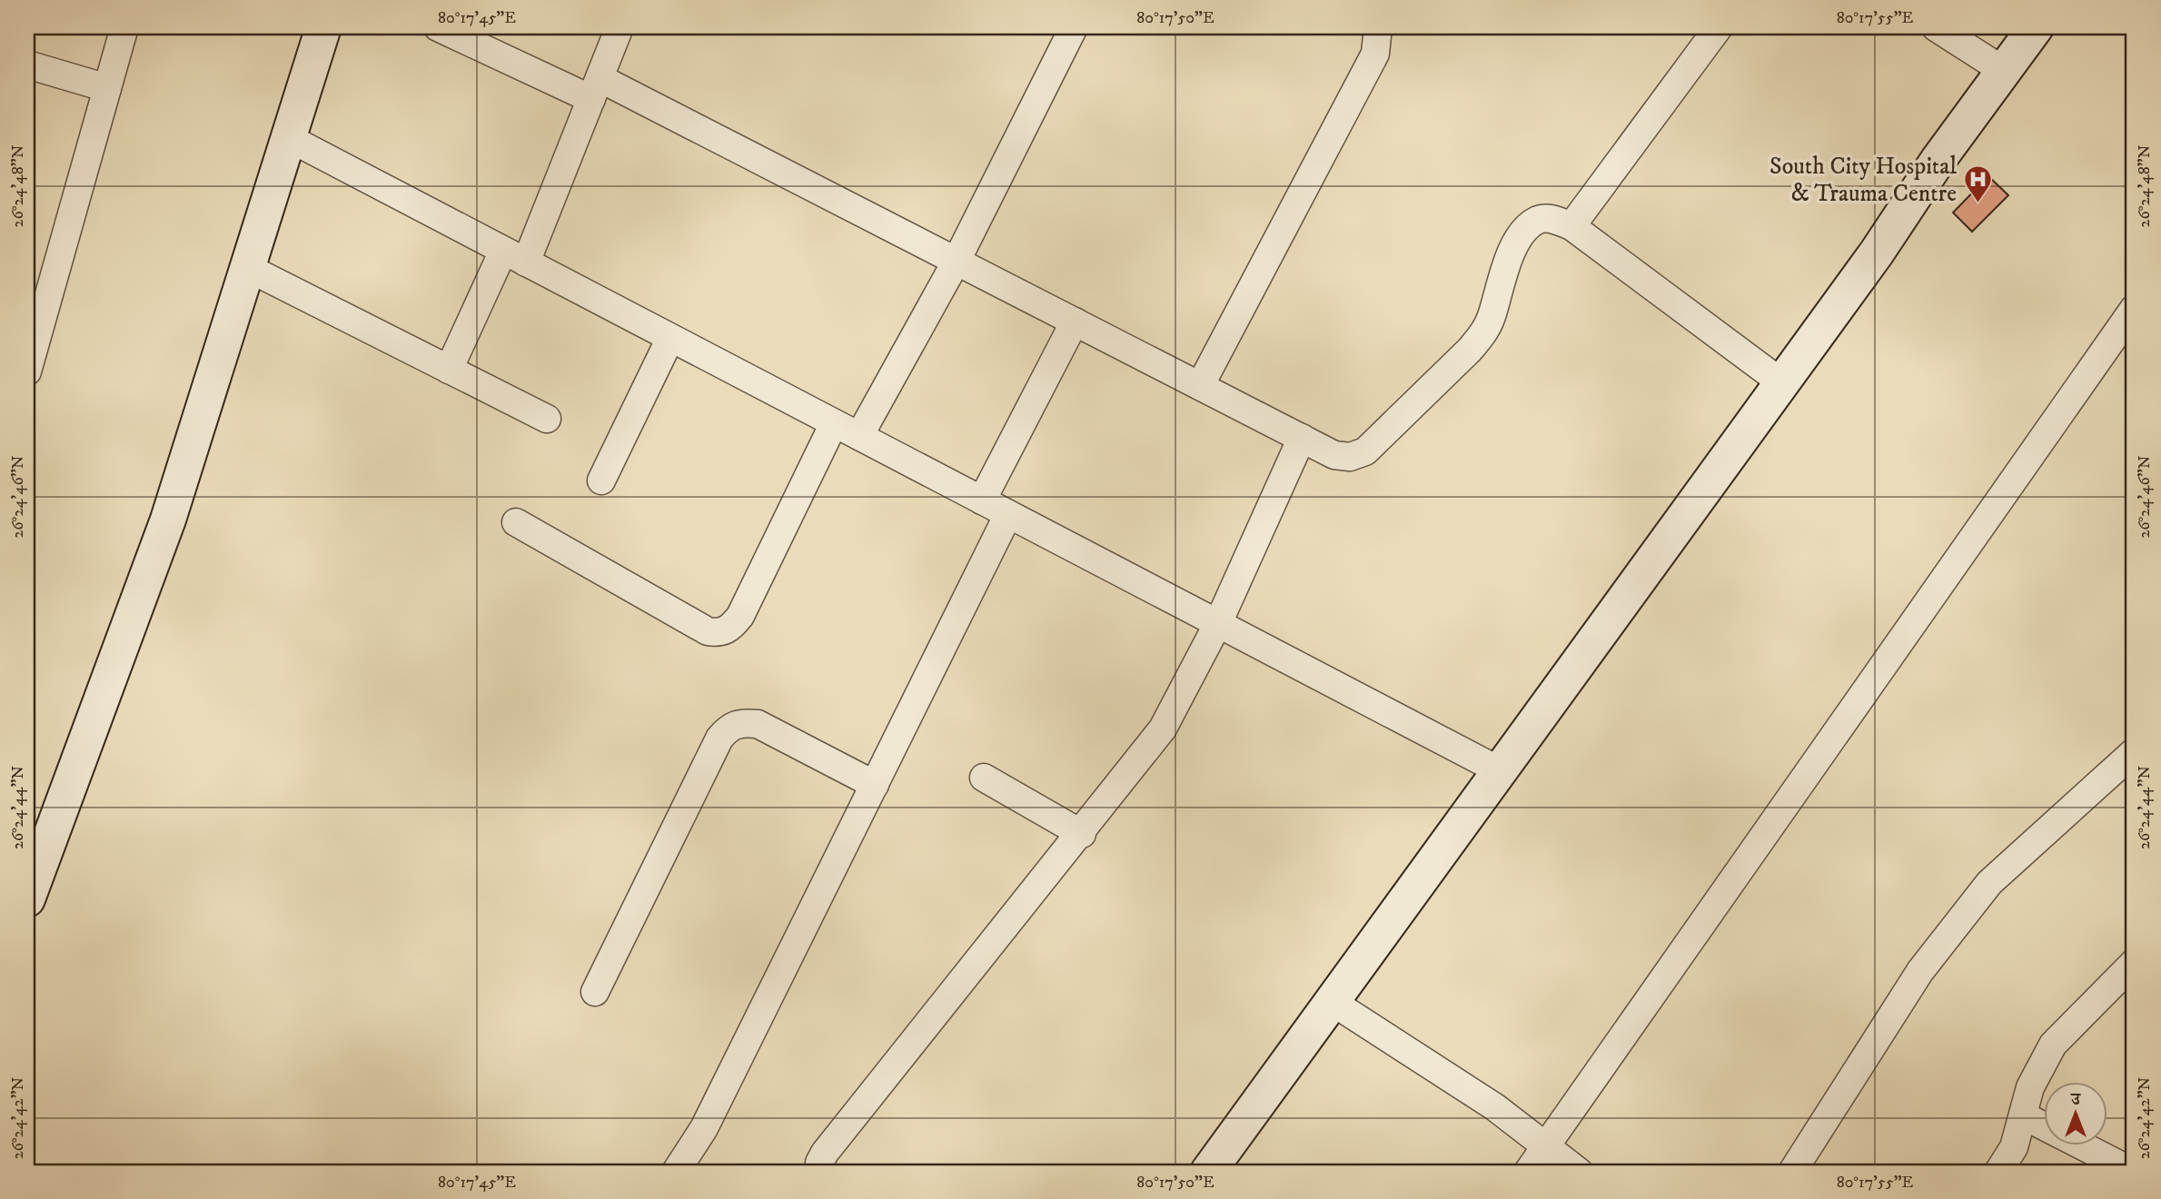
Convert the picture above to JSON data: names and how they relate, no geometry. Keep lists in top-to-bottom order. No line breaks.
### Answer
{"places":{"hospital":["South City Hospital & Trauma Centre"]},"north":"top","coordinates":["80°17'45\"E","80°17'50\"E","80°17'55\"E","26°24'48\"N","26°24'46\"N","26°24'44\"N","26°24'42\"N"]}
